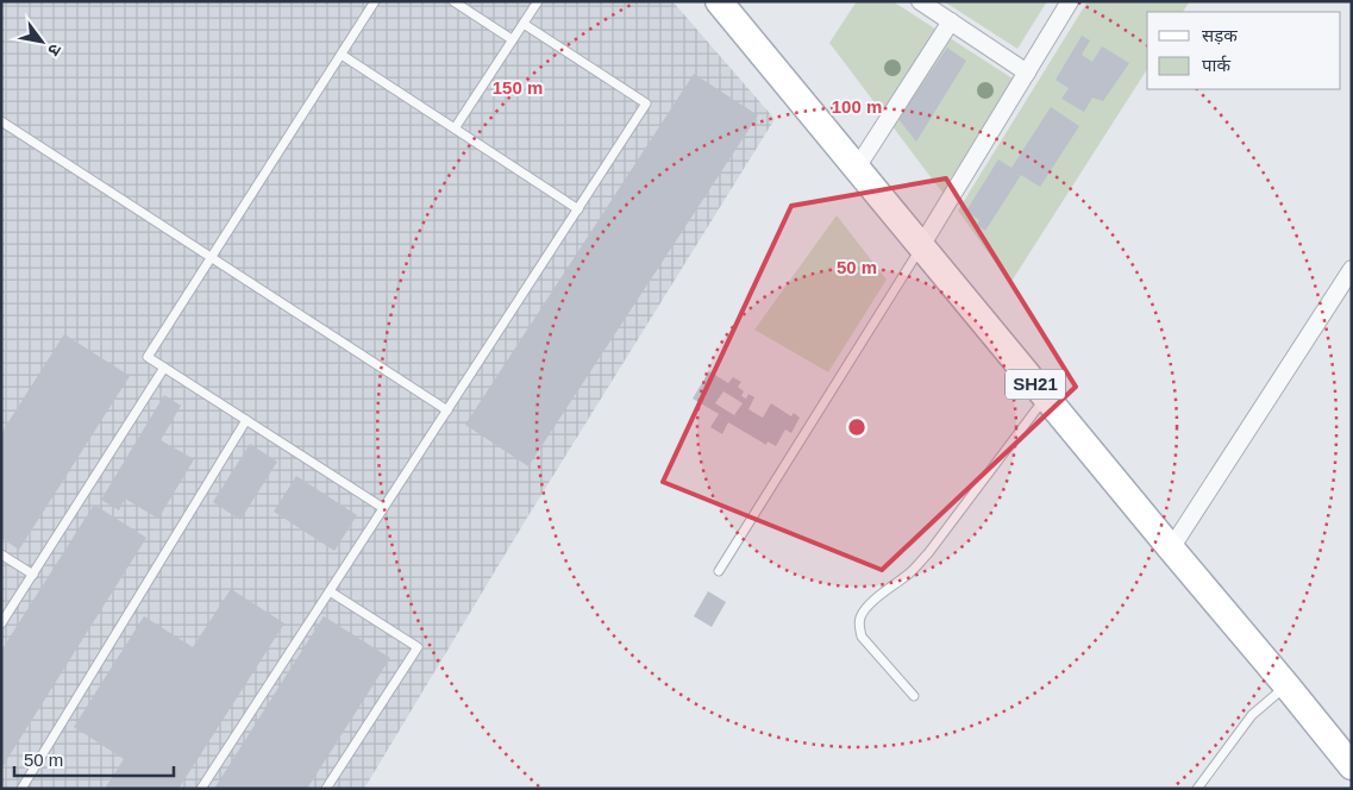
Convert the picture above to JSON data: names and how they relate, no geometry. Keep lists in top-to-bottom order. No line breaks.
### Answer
{"streets":{"main road":["SH21"]},"legend":["सड़क","पार्क"],"scale_bar":"50 m","north":"bottom right","rings":["150 m","100 m","50 m"]}
